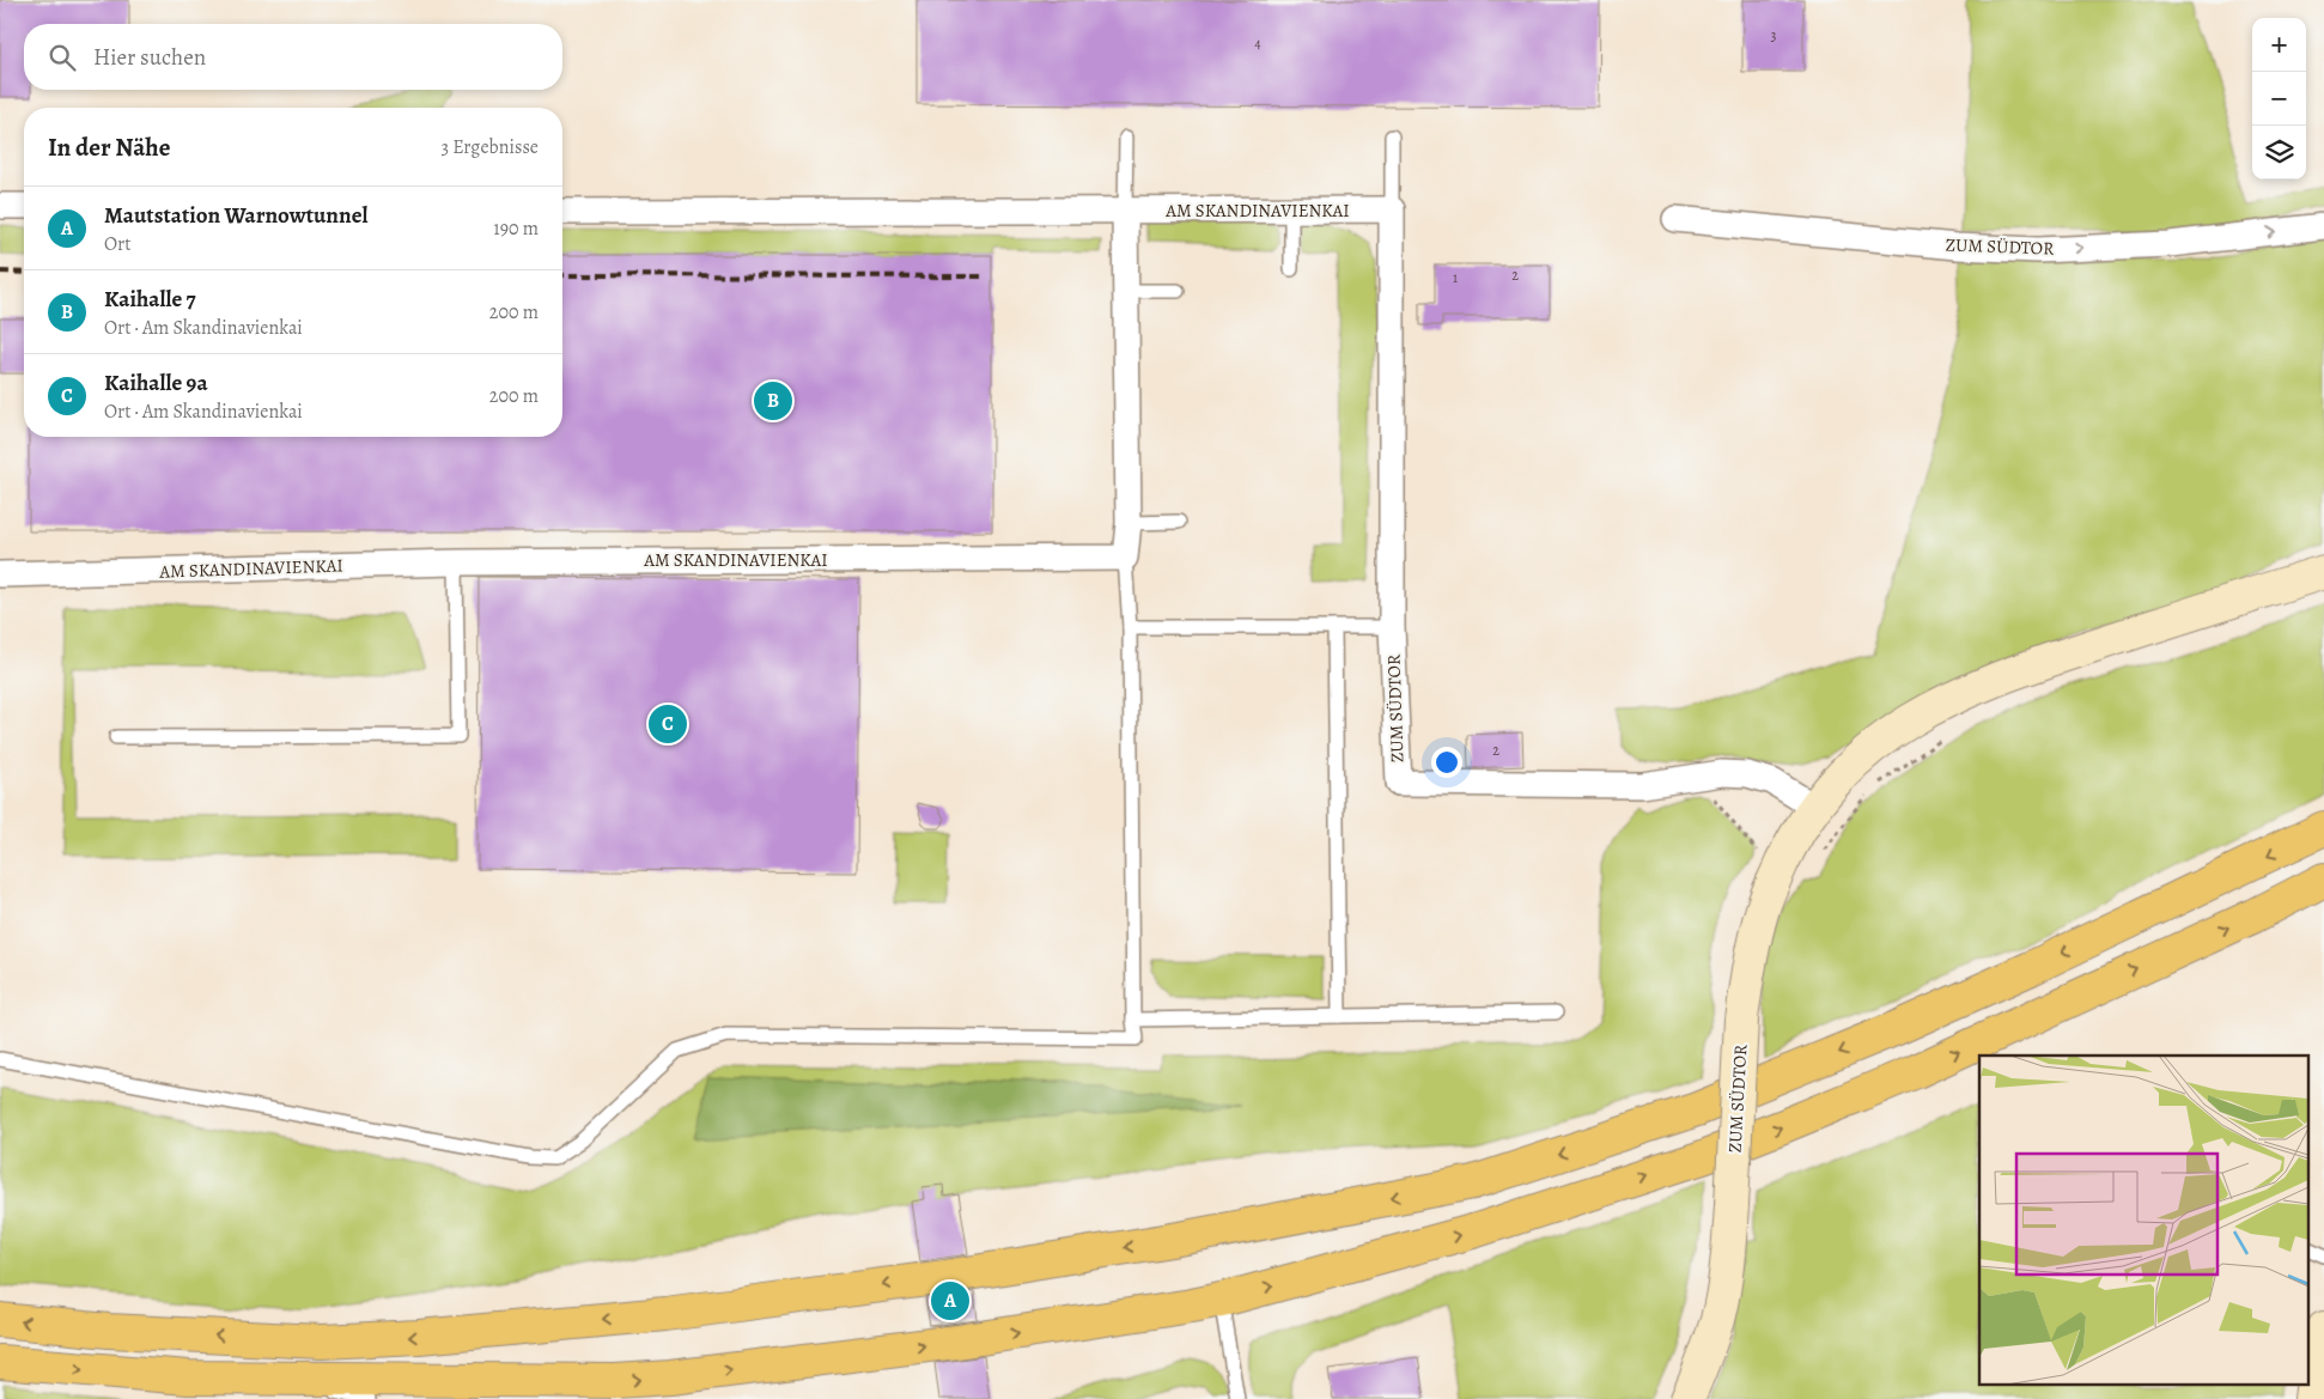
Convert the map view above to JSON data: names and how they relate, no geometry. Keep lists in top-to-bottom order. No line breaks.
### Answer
{"streets":{"street":["AM SKANDINAVIENKAI","ZUM SÜDTOR"]},"crossings":[["AM SKANDINAVIENKAI","ZUM SÜDTOR"]],"house_numbers":["3","4","2","1","2"],"page":{"map_buttons":["+","−"],"search":"Hier suchen","heading":["In der Nähe","3 Ergebnisse"],"list":[{"mark":"A","name":"Mautstation Warnowtunnel","note":"Ort","value":"190 m"},{"mark":"B","name":"Kaihalle 7","note":"Ort · Am Skandinavienkai","value":"200 m"},{"mark":"C","name":"Kaihalle 9a","note":"Ort · Am Skandinavienkai","value":"200 m"}],"pins":["B","C","A"]}}
